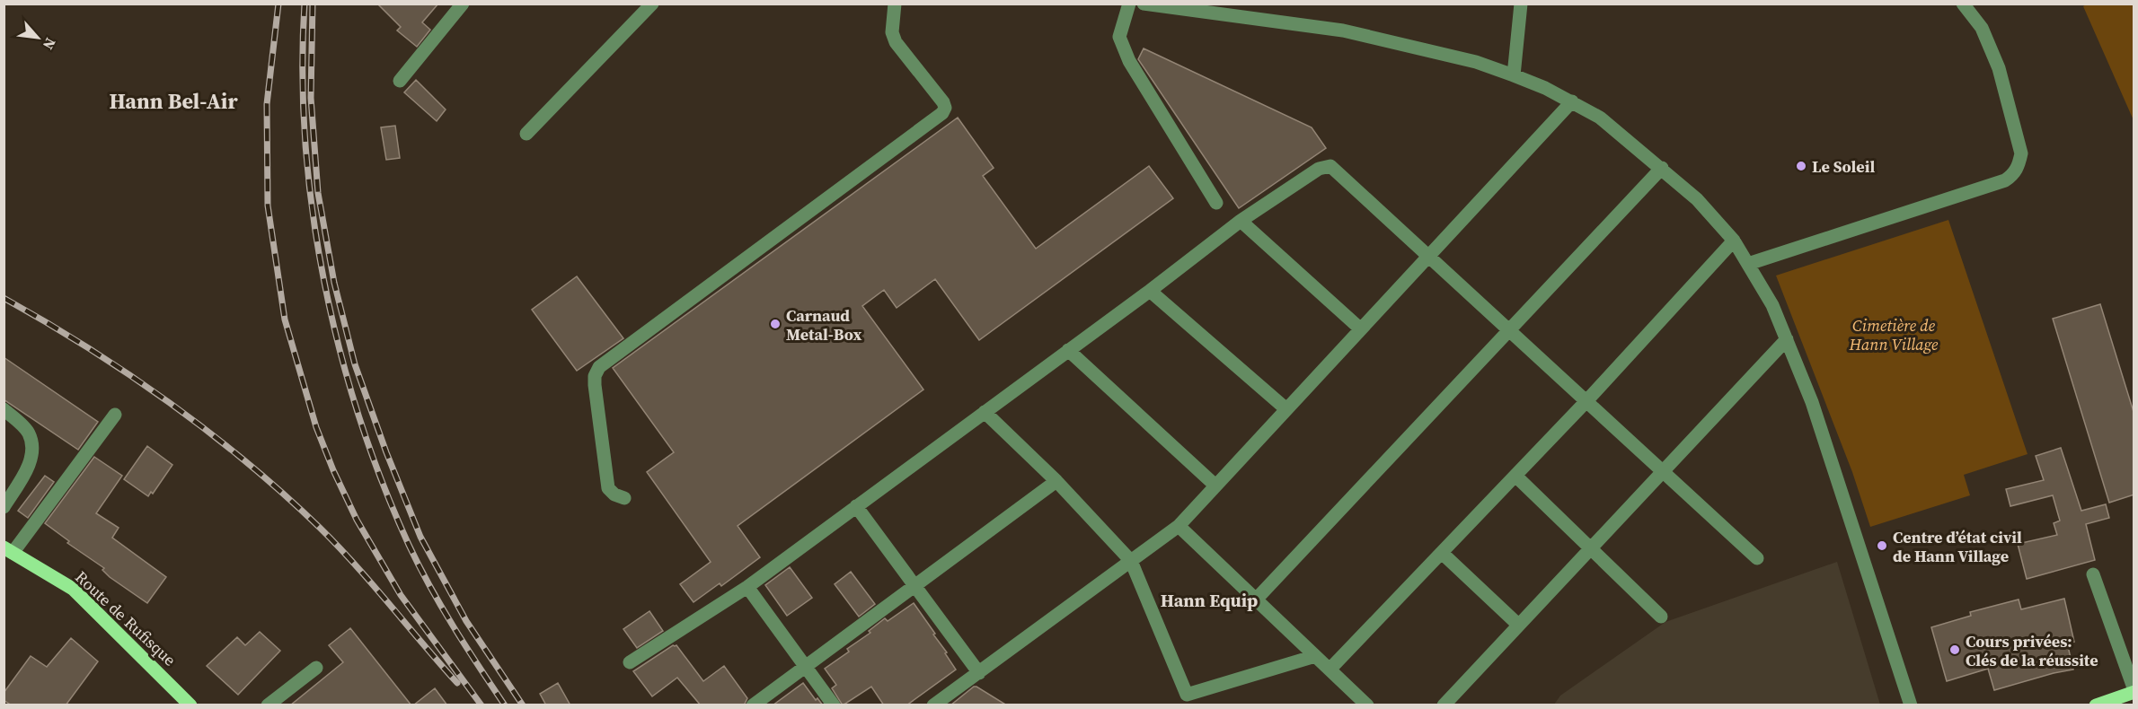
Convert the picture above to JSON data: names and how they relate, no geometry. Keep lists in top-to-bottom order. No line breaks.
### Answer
{"streets":{"main road":["Route de Rufisque"]},"districts":["Hann Bel-Air","Hann Equip"],"parks":["Cimetière de Hann Village"],"places":["Le Soleil","Carnaud Metal-Box","Centre d’état civil de Hann Village","Cours privées: Clés de la réussite"],"north":"bottom right"}
